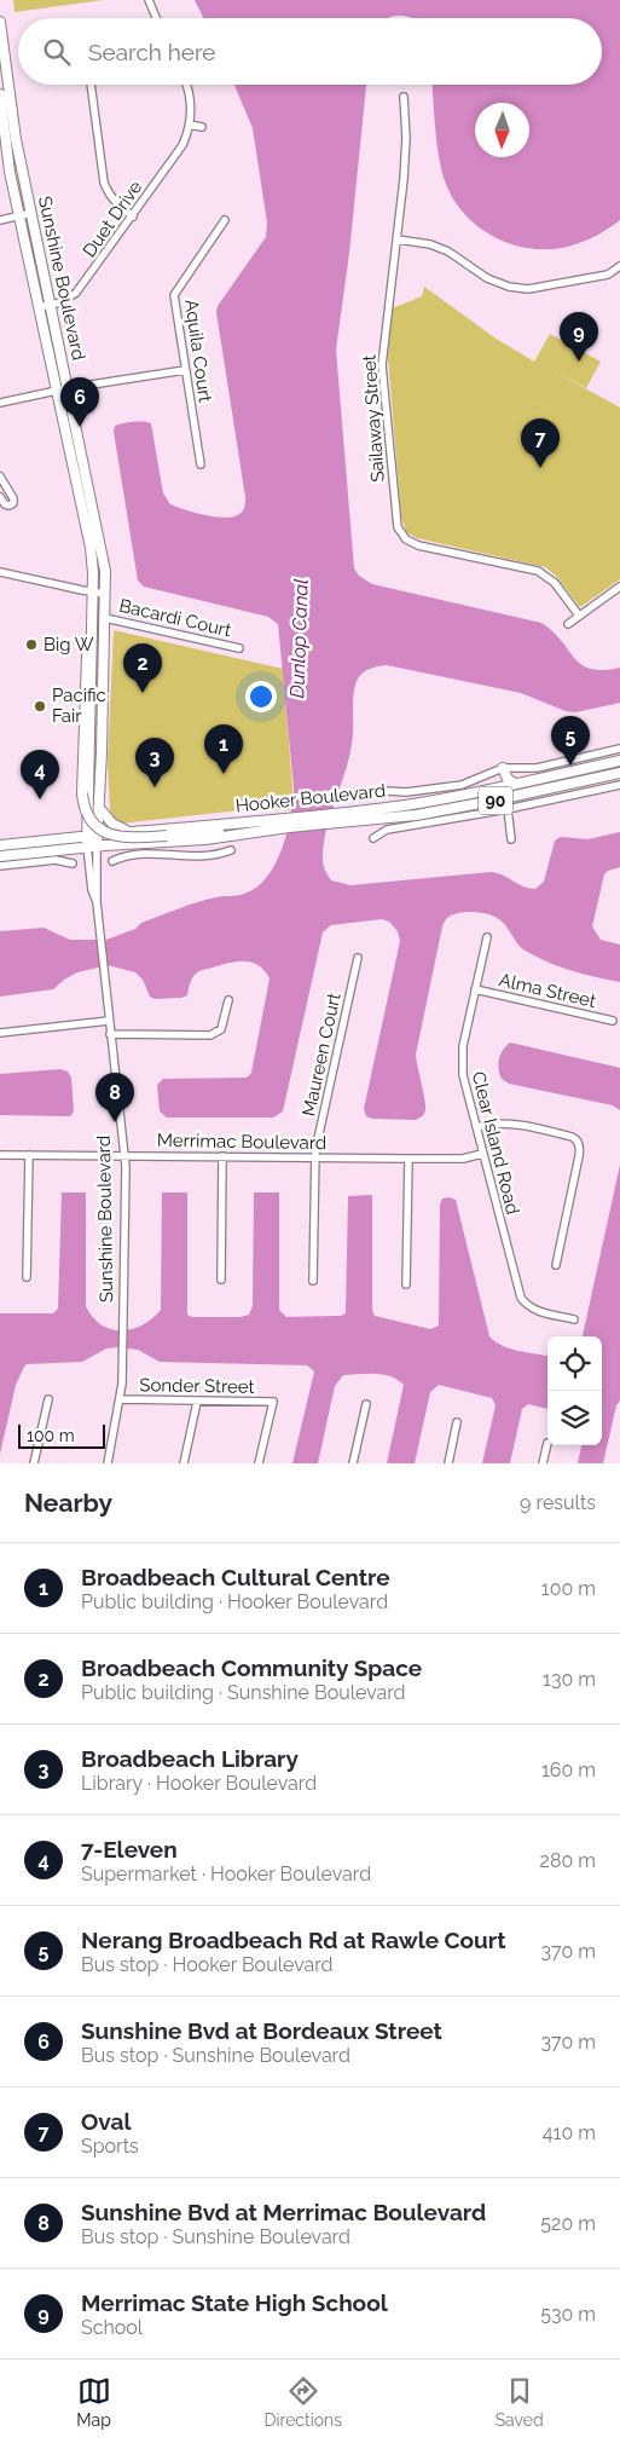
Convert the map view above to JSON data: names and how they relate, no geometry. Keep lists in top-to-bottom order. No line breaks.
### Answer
{"streets":{"main road":["Sunshine Boulevard","Hooker Boulevard","90"],"street":["Duet Drive","Aquila Court","Sailaway Street","Bacardi Court","Alma Street","Maureen Court","Merrimac Boulevard","Clear Island Road","Sonder Street"]},"crossings":[["Duet Drive","Sunshine Boulevard"],["Sunshine Boulevard","Bacardi Court"],["Sunshine Boulevard","Hooker Boulevard"],["Sunshine Boulevard","Merrimac Boulevard"],["Sunshine Boulevard","Sonder Street"],["Alma Street","Clear Island Road"],["Maureen Court","Merrimac Boulevard"],["Merrimac Boulevard","Clear Island Road"]],"water":["Dunlop Canal"],"places":["Big W","Pacific Fair"],"scale_bar":"100 m","north":"bottom","page":{"search":"Search here","pins":["9","6","7","2","5","1","3","4","8"],"scale":"100 m","heading":["Nearby","9 results"],"list":[{"mark":"1","name":"Broadbeach Cultural Centre","note":"Public building · Hooker Boulevard","value":"100 m"},{"mark":"2","name":"Broadbeach Community Space","note":"Public building · Sunshine Boulevard","value":"130 m"},{"mark":"3","name":"Broadbeach Library","note":"Library · Hooker Boulevard","value":"160 m"},{"mark":"4","name":"7-Eleven","note":"Supermarket · Hooker Boulevard","value":"280 m"},{"mark":"5","name":"Nerang Broadbeach Rd at Rawle Court","note":"Bus stop · Hooker Boulevard","value":"370 m"},{"mark":"6","name":"Sunshine Bvd at Bordeaux Street","note":"Bus stop · Sunshine Boulevard","value":"370 m"},{"mark":"7","name":"Oval","note":"Sports","value":"410 m"},{"mark":"8","name":"Sunshine Bvd at Merrimac Boulevard","note":"Bus stop · Sunshine Boulevard","value":"520 m"},{"mark":"9","name":"Merrimac State High School","note":"School","value":"530 m"}],"nav":["Map","Directions","Saved"]}}
